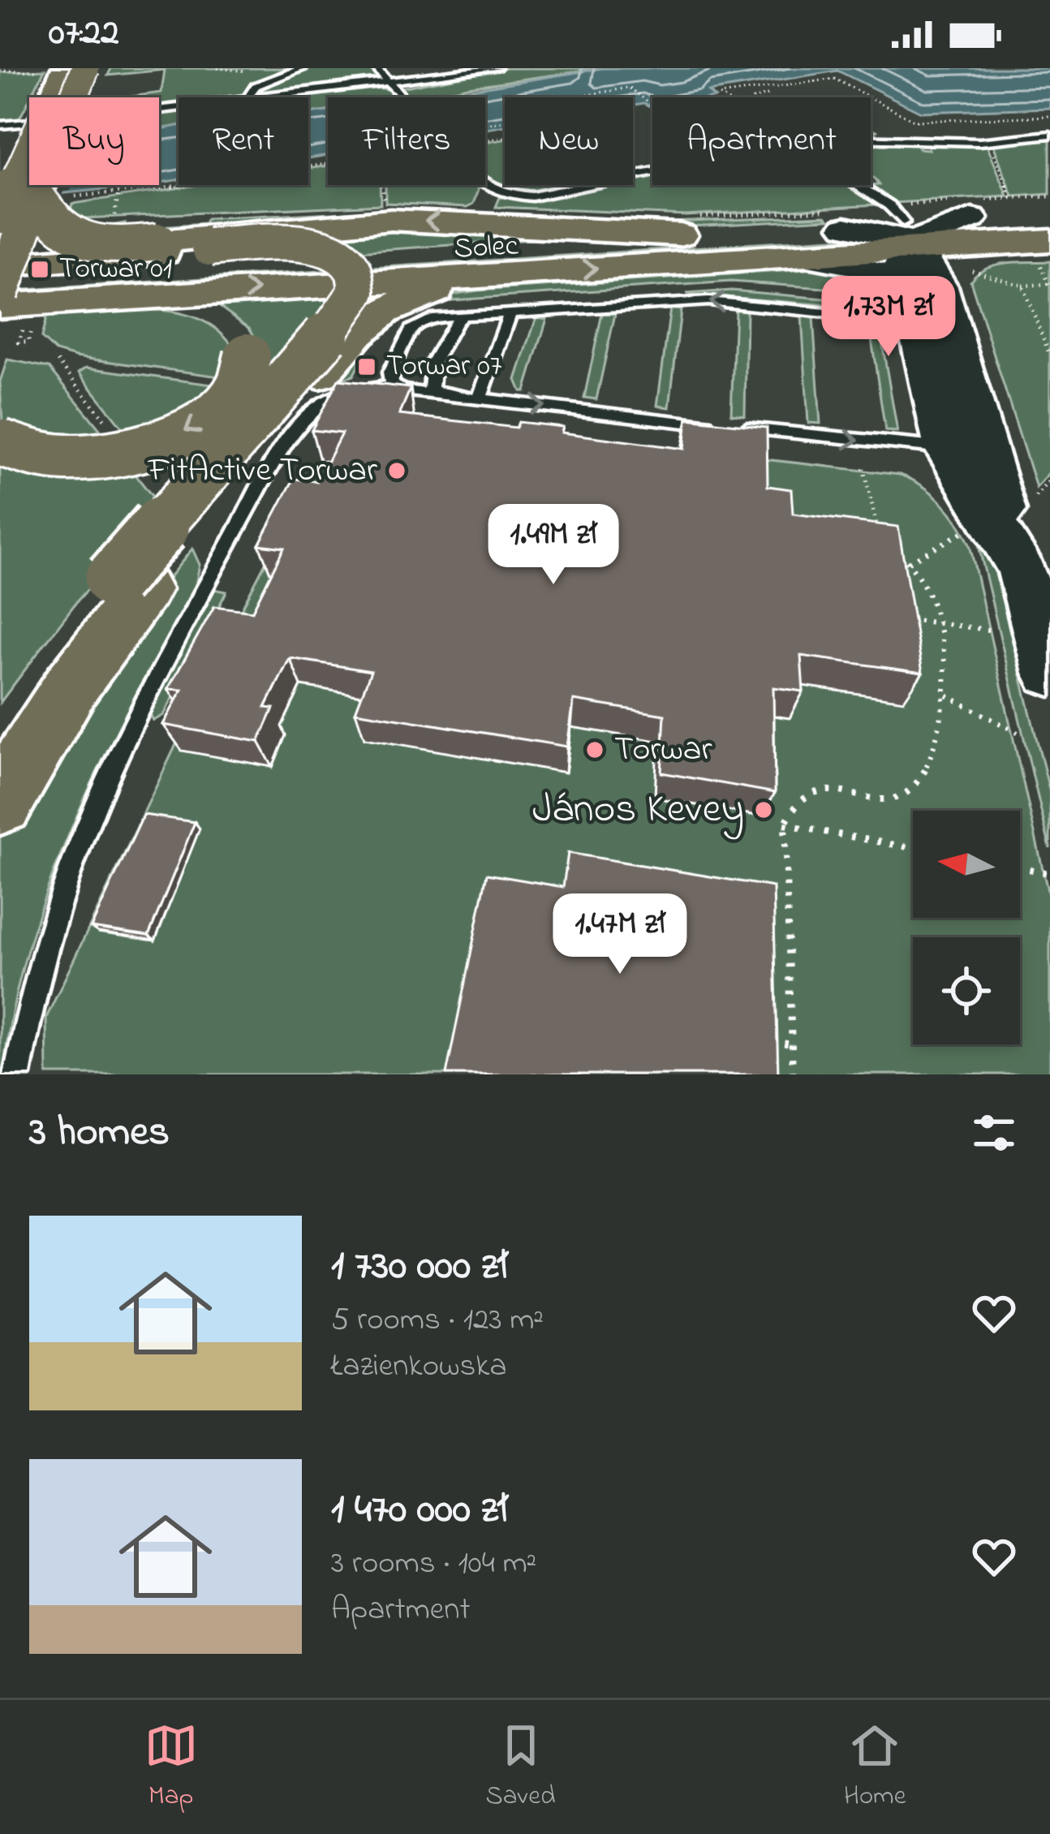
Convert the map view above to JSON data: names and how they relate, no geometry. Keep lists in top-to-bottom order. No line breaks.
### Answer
{"streets":{"main road":["Solec"]},"places":{"transit":["Torwar 01","Torwar 07"],"other":["FitActive Torwar","Torwar","János Kevey"]},"north":"left","page":{"status":"07:22","chip":["Buy","Rent","Filters","New","Apartment"],"price":["1.73M zł","1.49M zł","1.47M zł"],"heading":"3 homes","list":[{"name":"1 730 000 zł","note":"5 rooms · 123 m² · Łazienkowska"},{"name":"1 470 000 zł","note":"3 rooms · 104 m² · Apartment"}],"tabs":["Map","Saved","Home"]}}
